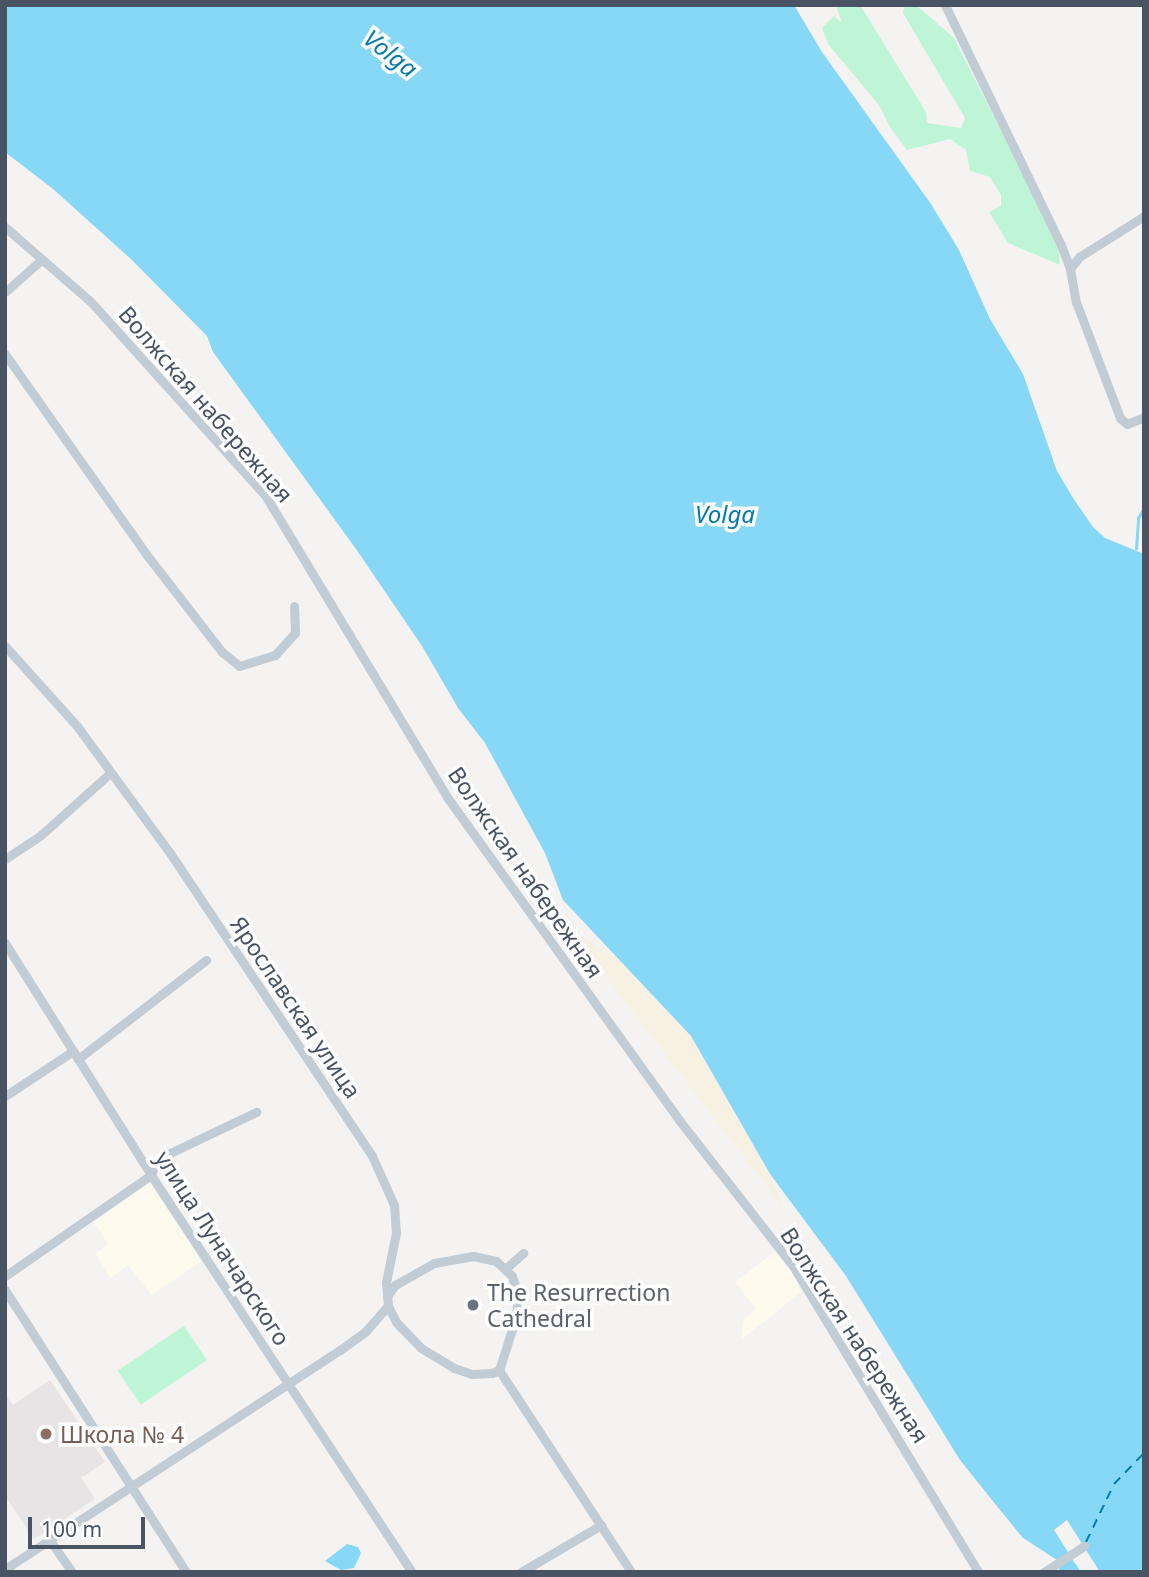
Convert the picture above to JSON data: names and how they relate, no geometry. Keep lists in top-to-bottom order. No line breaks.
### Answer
{"streets":{"street":["Волжская набережная","Ярославская улица","улица Луначарского"]},"water":["Volga"],"places":["The Resurrection Cathedral","Школа № 4"],"scale_bar":"100 m"}
